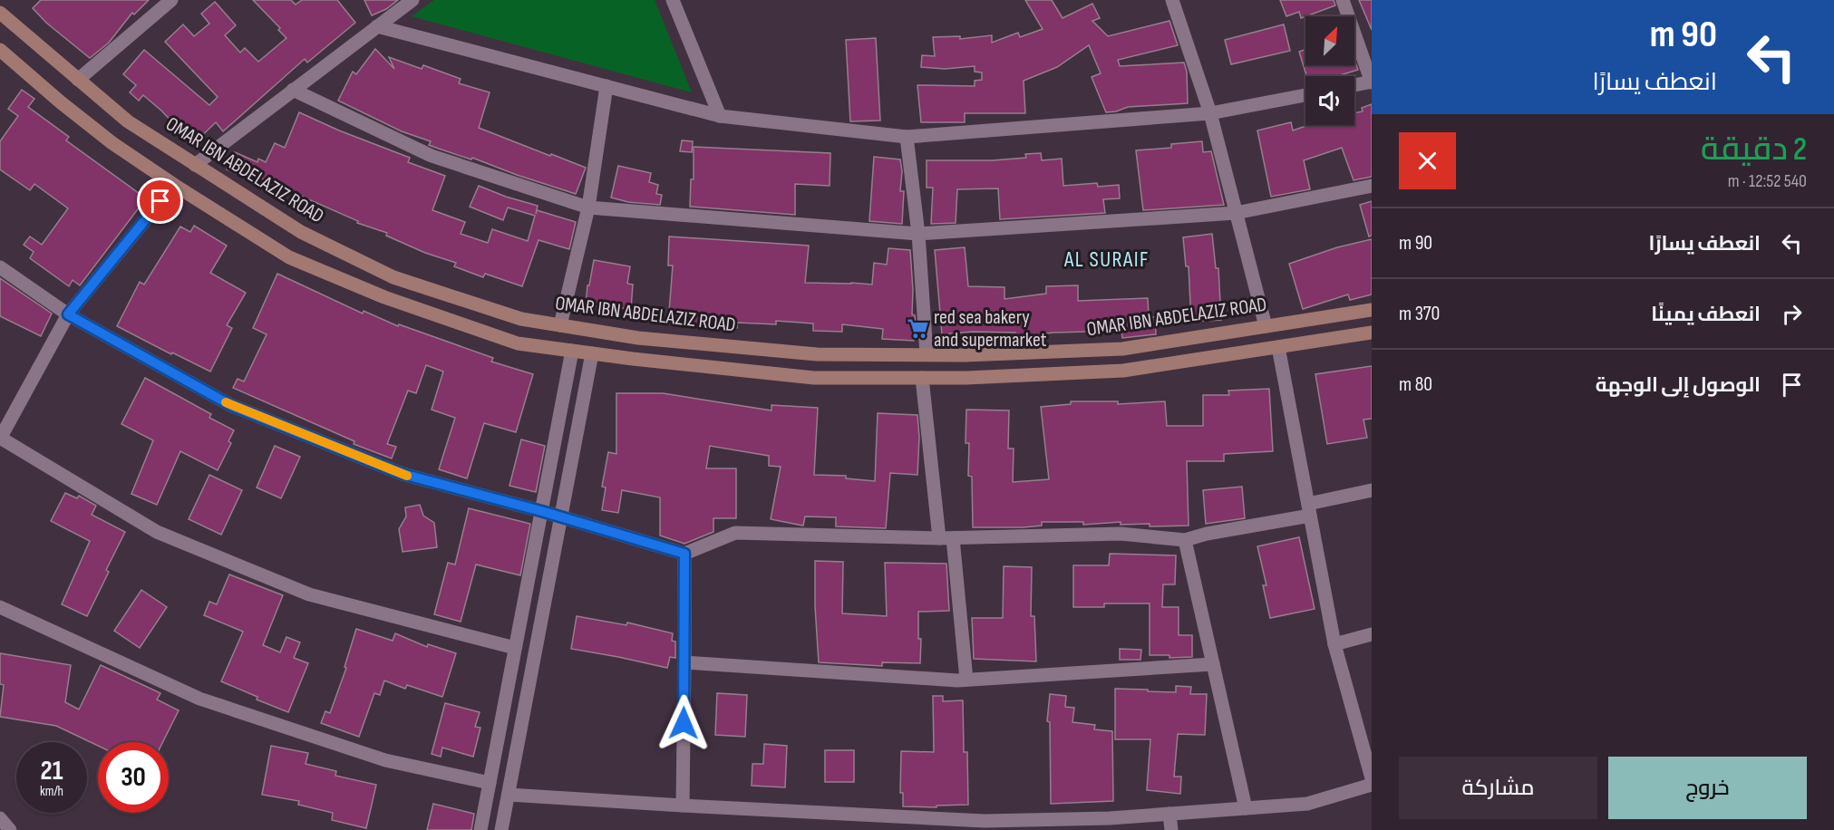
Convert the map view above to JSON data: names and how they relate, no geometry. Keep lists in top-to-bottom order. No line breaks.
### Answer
{"streets":{"main road":["OMAR IBN ABDELAZIZ ROAD"]},"districts":["AL SURAIF"],"places":{"supermarket":["red sea bakery and supermarket"]},"north":"top right","page":{"turn":["90 m","انعطف يسارًا"],"heading":["2 دقيقة","540 m · 12:52"],"list":[{"name":"انعطف يسارًا","value":"90 m"},{"name":"انعطف يمينًا","value":"370 m"},{"name":"الوصول إلى الوجهة","value":"80 m"}],"speed":"21 km/h","limit":"30","buttons":["خروج","مشاركة"]}}
